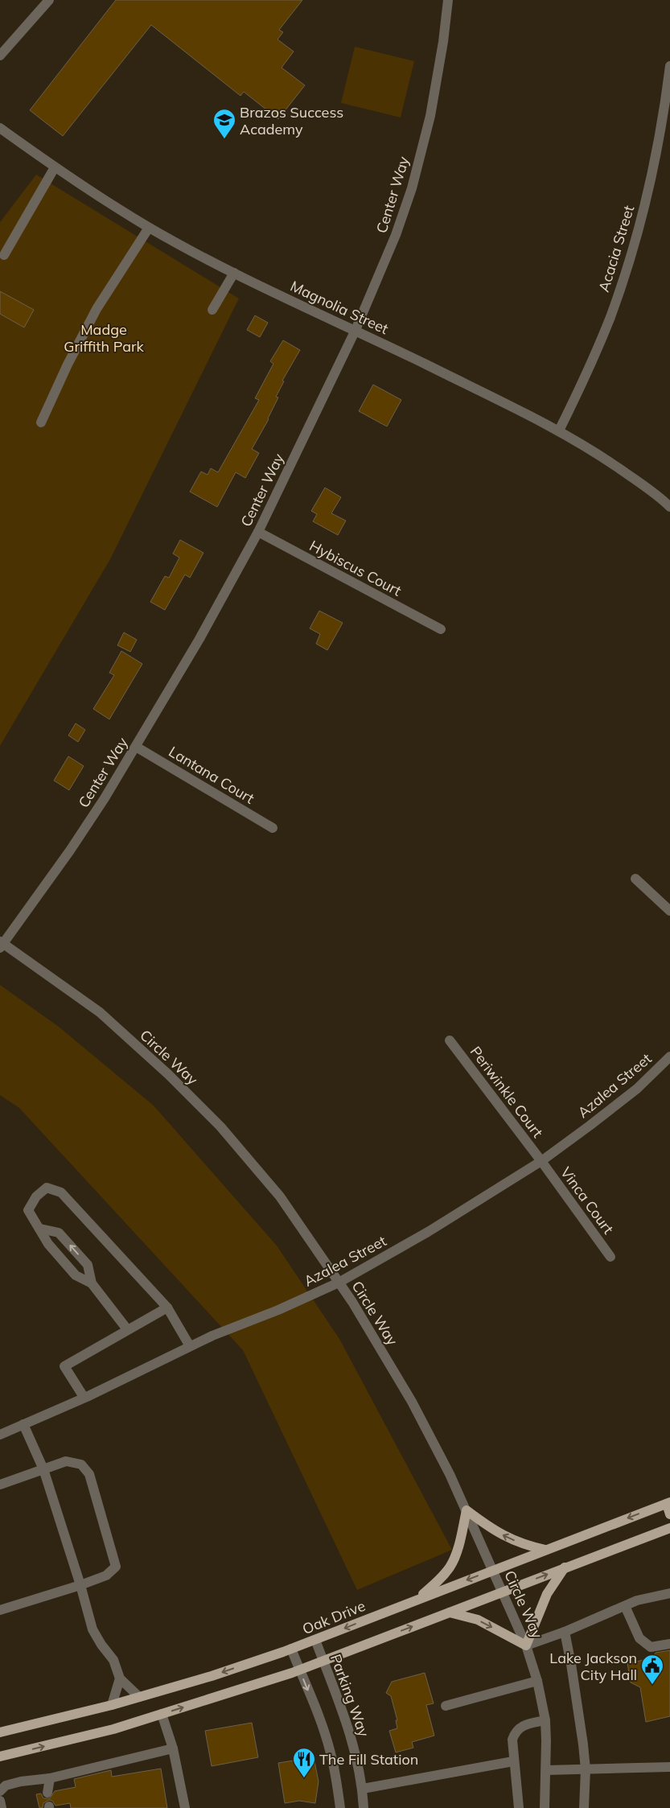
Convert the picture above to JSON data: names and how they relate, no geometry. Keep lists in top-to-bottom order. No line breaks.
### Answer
{"streets":{"main road":["Oak Drive"],"street":["Center Way","Acacia Street","Magnolia Street","Hybiscus Court","Lantana Court","Circle Way","Azalea Street","Periwinkle Court","Vinca Court","Parking Way"]},"crossings":[["Center Way","Magnolia Street"],["Center Way","Hybiscus Court"],["Center Way","Lantana Court"],["Center Way","Circle Way"],["Acacia Street","Magnolia Street"],["Circle Way","Azalea Street"],["Circle Way","Oak Drive"],["Azalea Street","Periwinkle Court"],["Azalea Street","Vinca Court"],["Periwinkle Court","Vinca Court"],["Oak Drive","Parking Way"]],"parks":["Madge Griffith Park"],"places":{"school or university":["Brazos Success Academy"],"public building":["Lake Jackson City Hall"],"restaurant":["The Fill Station"]}}
